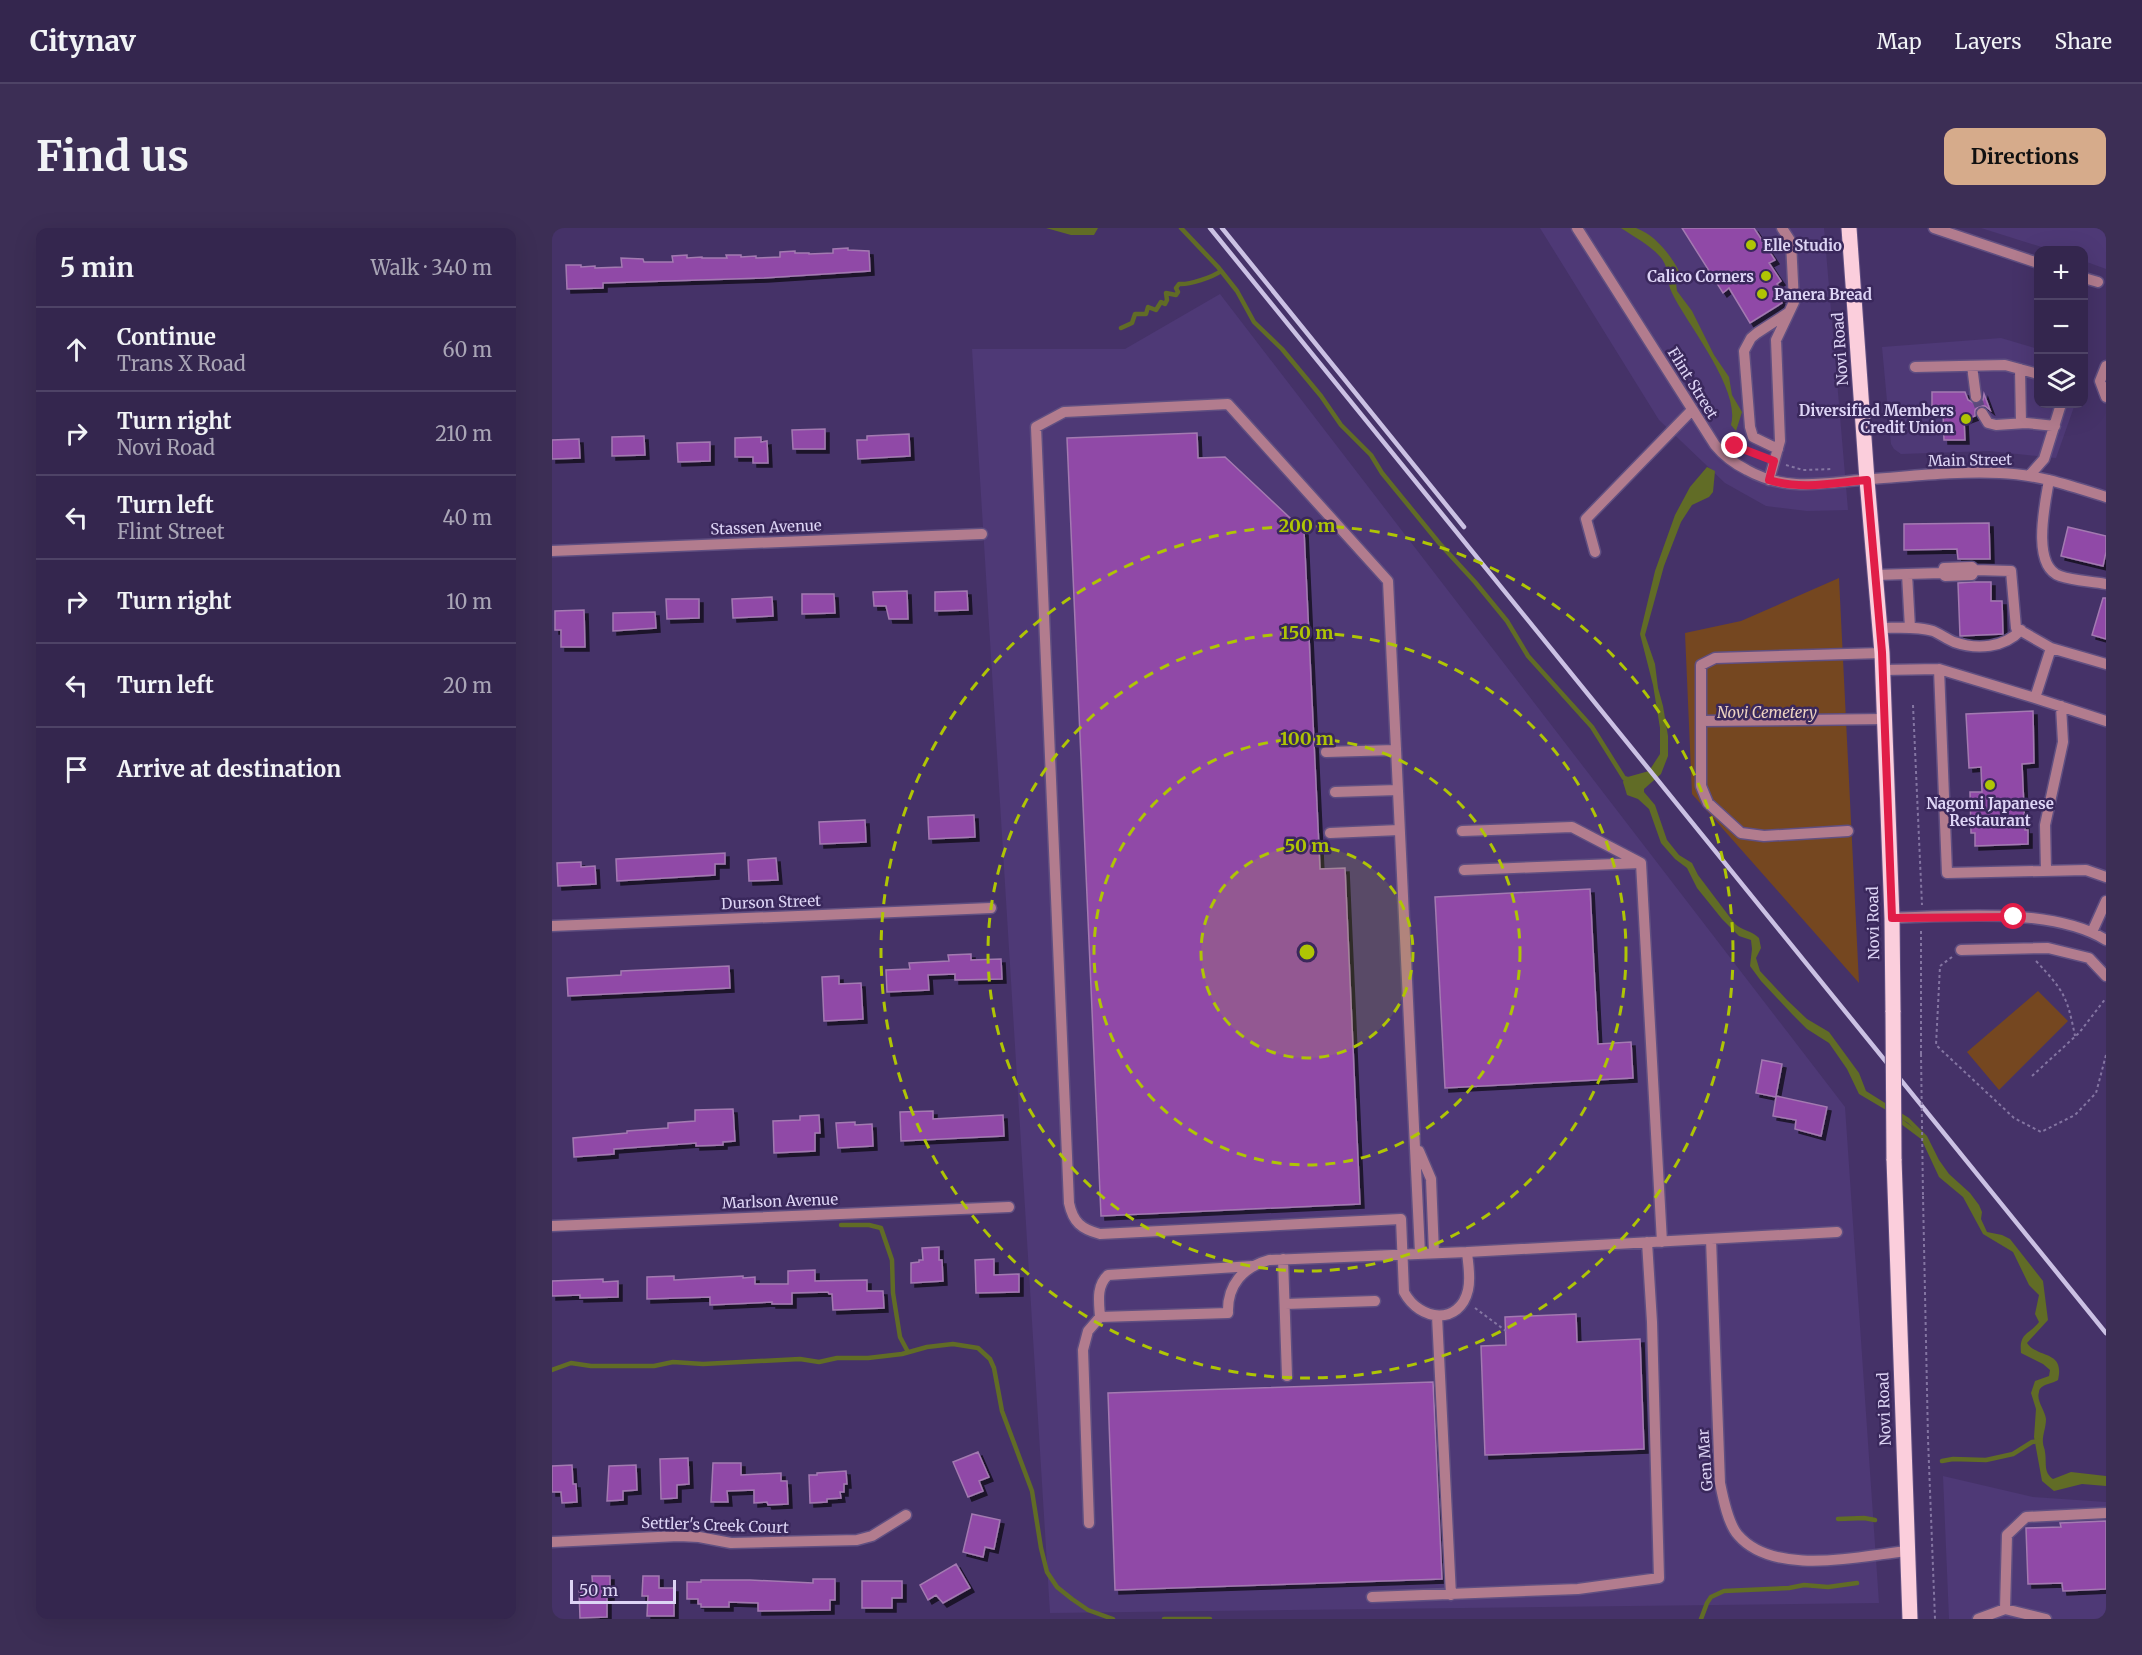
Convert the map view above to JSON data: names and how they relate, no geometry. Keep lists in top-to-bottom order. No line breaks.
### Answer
{"streets":{"main road":["Novi Road"],"street":["Flint Street","Main Street","Stassen Avenue","Durson Street","Marlson Avenue","Gen Mar","Settler's Creek Court"]},"crossings":[["Novi Road","Flint Street"],["Novi Road","Main Street"],["Novi Road","Gen Mar"],["Flint Street","Main Street"]],"parks":["Novi Cemetery"],"places":["Elle Studio","Calico Corners","Panera Bread","Diversified Members Credit Union","Nagomi Japanese Restaurant"],"scale_bar":"50 m","page":{"header":"Citynav","nav":["Map","Layers","Share"],"buttons":"Directions","title":"Find us","heading":["5 min","Walk · 340 m"],"map_buttons":["+","−"],"list":[["Continue","Trans X Road","60 m"],["Turn right","Novi Road","210 m"],["Turn left","Flint Street","40 m"],["Turn right","10 m"],["Turn left","20 m"],"Arrive at destination"],"scale":"50 m"},"rings":["200 m","150 m","100 m","50 m"]}
